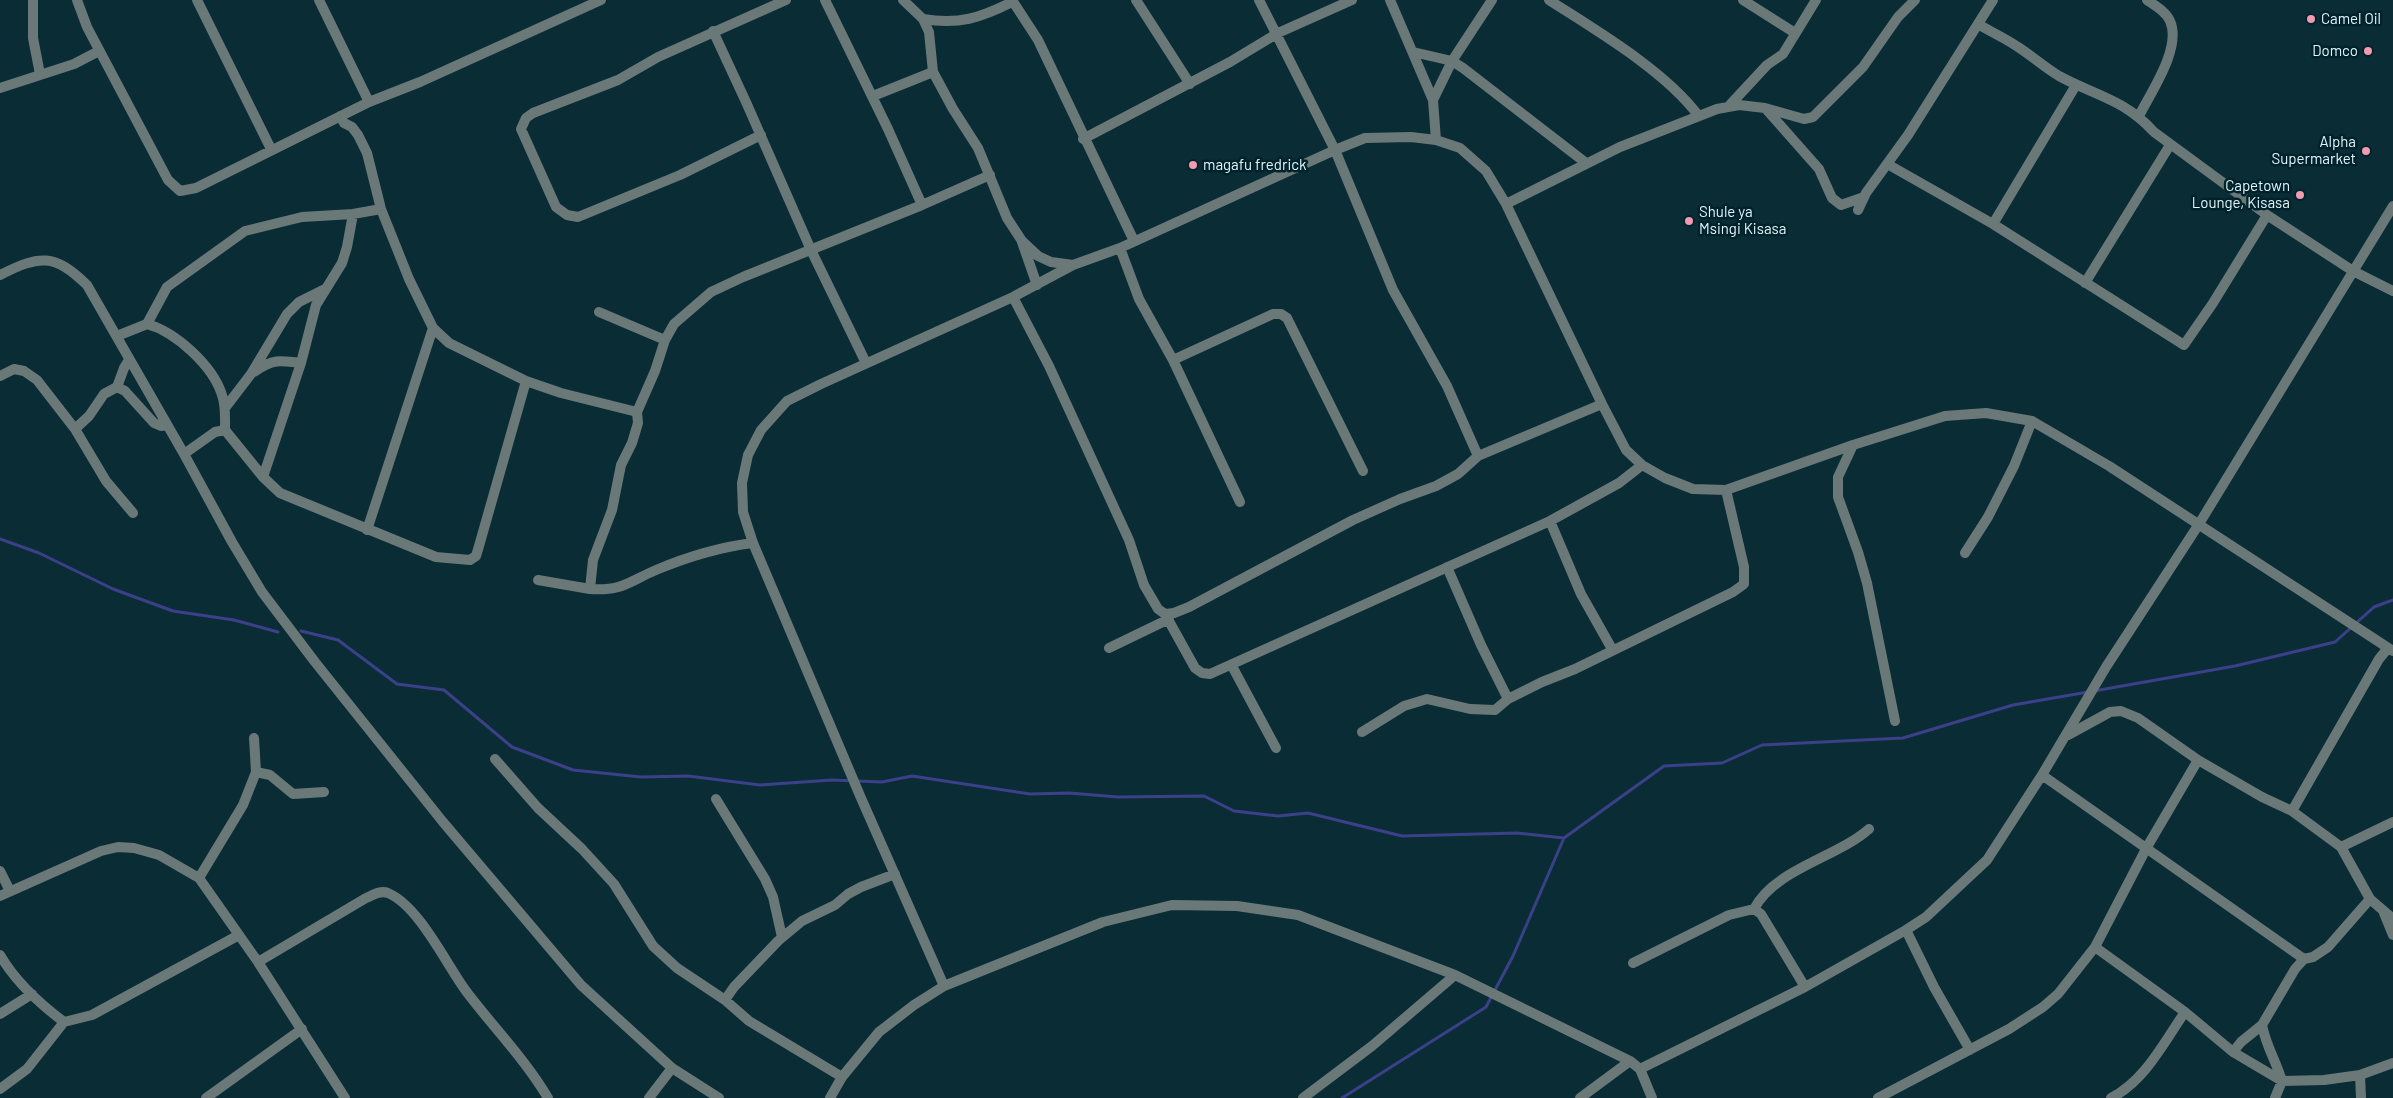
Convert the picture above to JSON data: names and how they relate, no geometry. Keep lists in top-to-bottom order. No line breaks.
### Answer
{"places":["Camel Oil","Domco","Alpha Supermarket","magafu fredrick","Capetown Lounge, Kisasa","Shule ya Msingi Kisasa"]}
